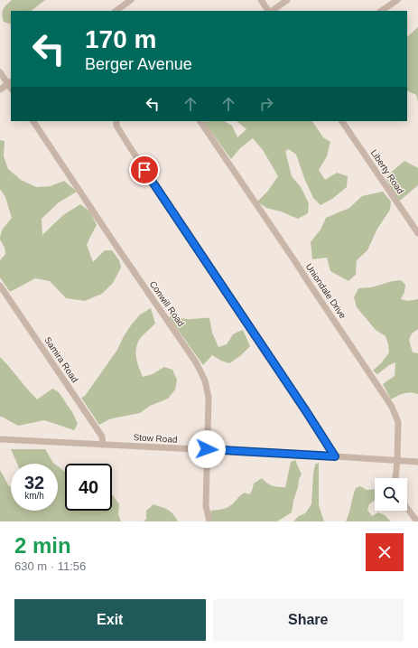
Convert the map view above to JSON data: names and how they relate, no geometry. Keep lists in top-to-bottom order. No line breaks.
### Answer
{"streets":{"street":["Liberty Road","Uniondale Drive","Conwill Road","Samira Road","Stow Road"]},"crossings":[["Uniondale Drive","Stow Road"],["Conwill Road","Stow Road"],["Samira Road","Stow Road"]],"page":{"turn":["170 m","Berger Avenue"],"speed":"32 km/h","limit":"40","heading":["2 min","630 m · 11:56"],"buttons":["Exit","Share"]}}
